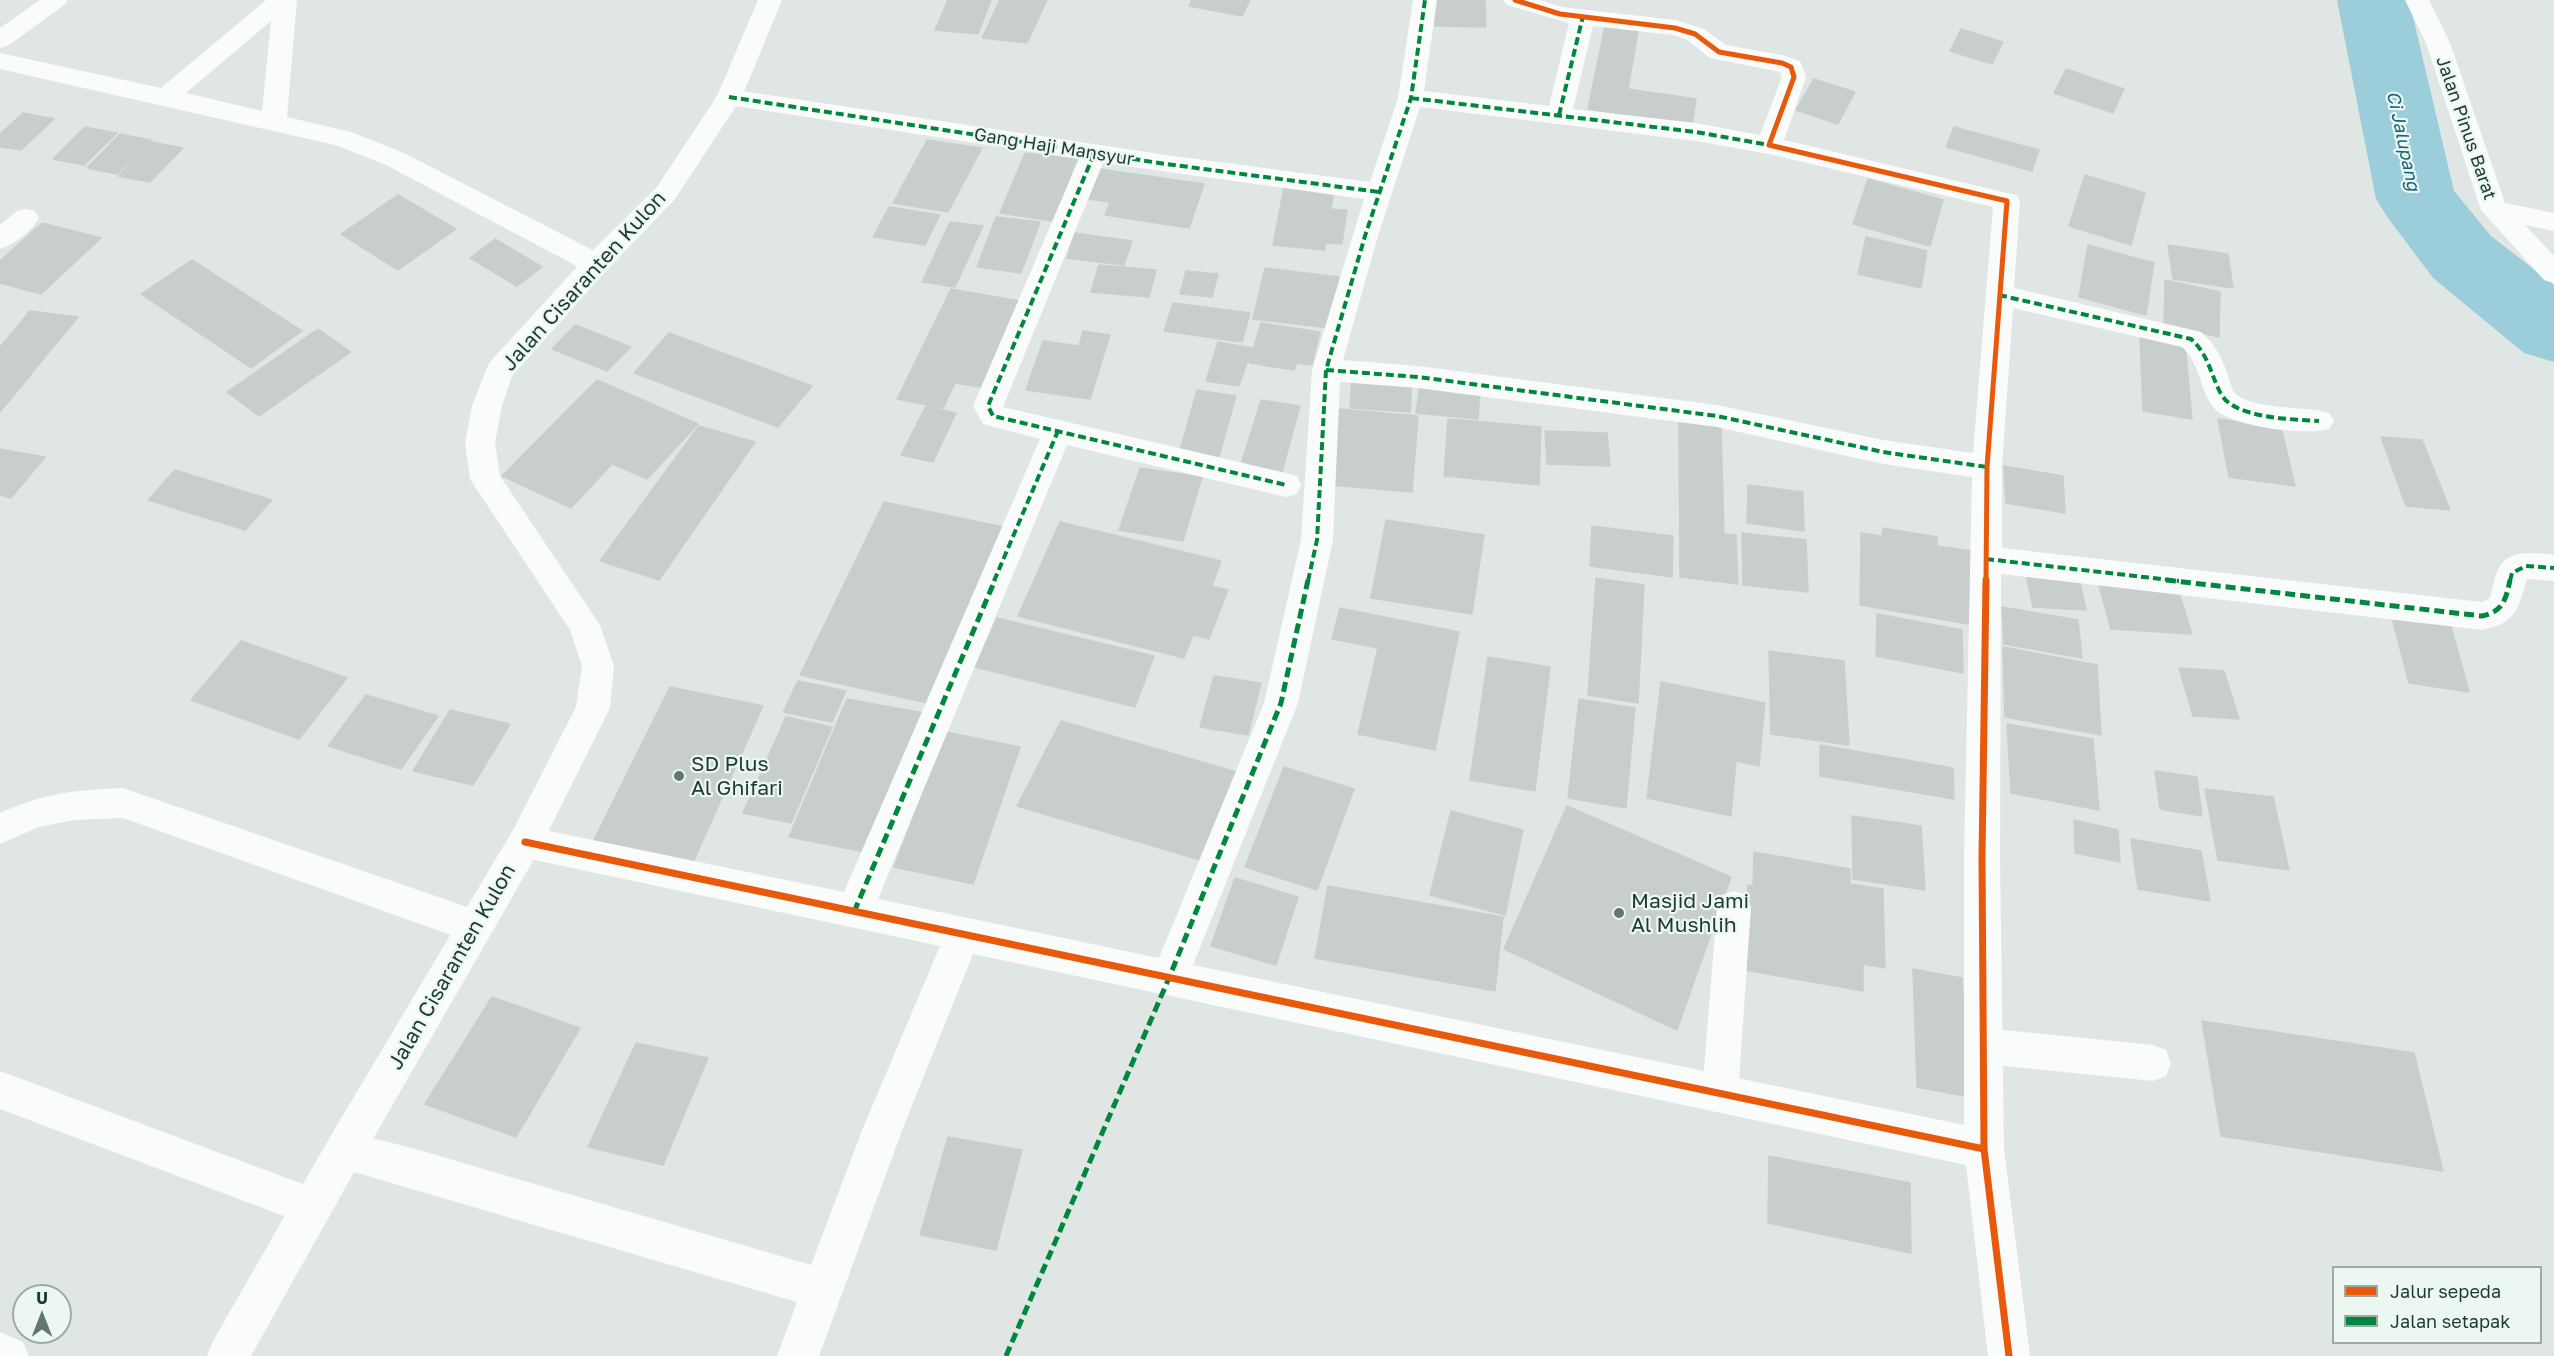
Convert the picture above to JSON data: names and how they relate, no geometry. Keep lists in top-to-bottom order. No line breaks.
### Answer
{"streets":{"street":["Jalan Pinus Barat","Gang Haji Mansyur","Jalan Cisaranten Kulon"]},"crossings":[["Gang Haji Mansyur","Jalan Cisaranten Kulon"]],"water":["Ci Jalupang"],"places":["SD Plus Al Ghifari","Masjid Jami Al Mushlih"],"legend":["Jalur sepeda","Jalan setapak"],"north":"top"}
